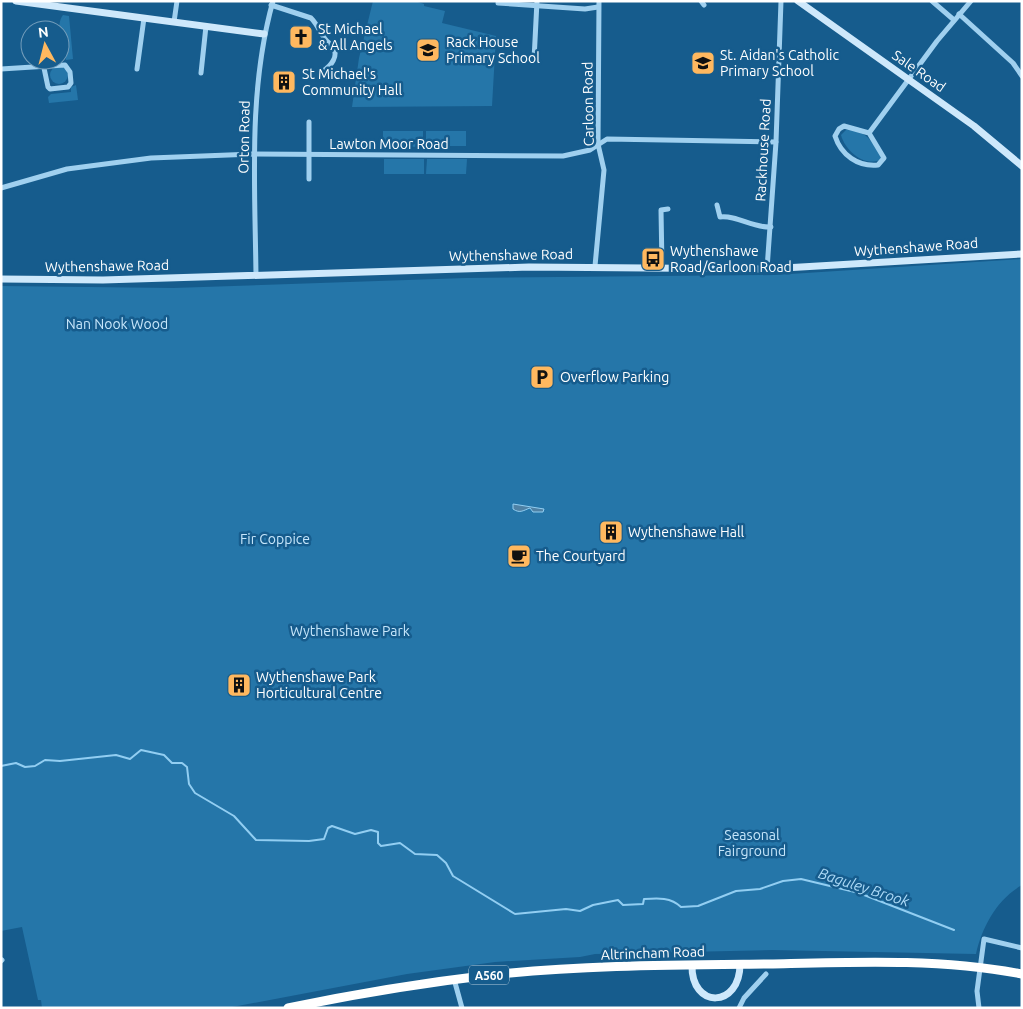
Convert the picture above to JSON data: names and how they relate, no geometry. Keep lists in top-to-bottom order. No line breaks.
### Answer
{"streets":{"highway":["Altrincham Road","A560"],"main road":["Sale Road","Wythenshawe Road"],"street":["Carloon Road","Orton Road","Lawton Moor Road","Rackhouse Road"]},"crossings":[["Carloon Road","Lawton Moor Road"],["Carloon Road","Wythenshawe Road"],["Orton Road","Lawton Moor Road"],["Orton Road","Wythenshawe Road"],["Lawton Moor Road","Rackhouse Road"],["Rackhouse Road","Wythenshawe Road"]],"water":["Baguley Brook"],"parks":["Nan Nook Wood","Fir Coppice","Wythenshawe Park","Seasonal Fairground"],"places":{"church":["St Michael & All Angels"],"school or university":["Rack House Primary School","St. Aidan's Catholic Primary School"],"building":["St Michael's Community Hall","Wythenshawe Hall","Wythenshawe Park Horticultural Centre"],"bus stop":["Wythenshawe Road/Carloon Road"],"parking":["Overflow Parking"],"cafe":["The Courtyard"]},"north":"top"}
